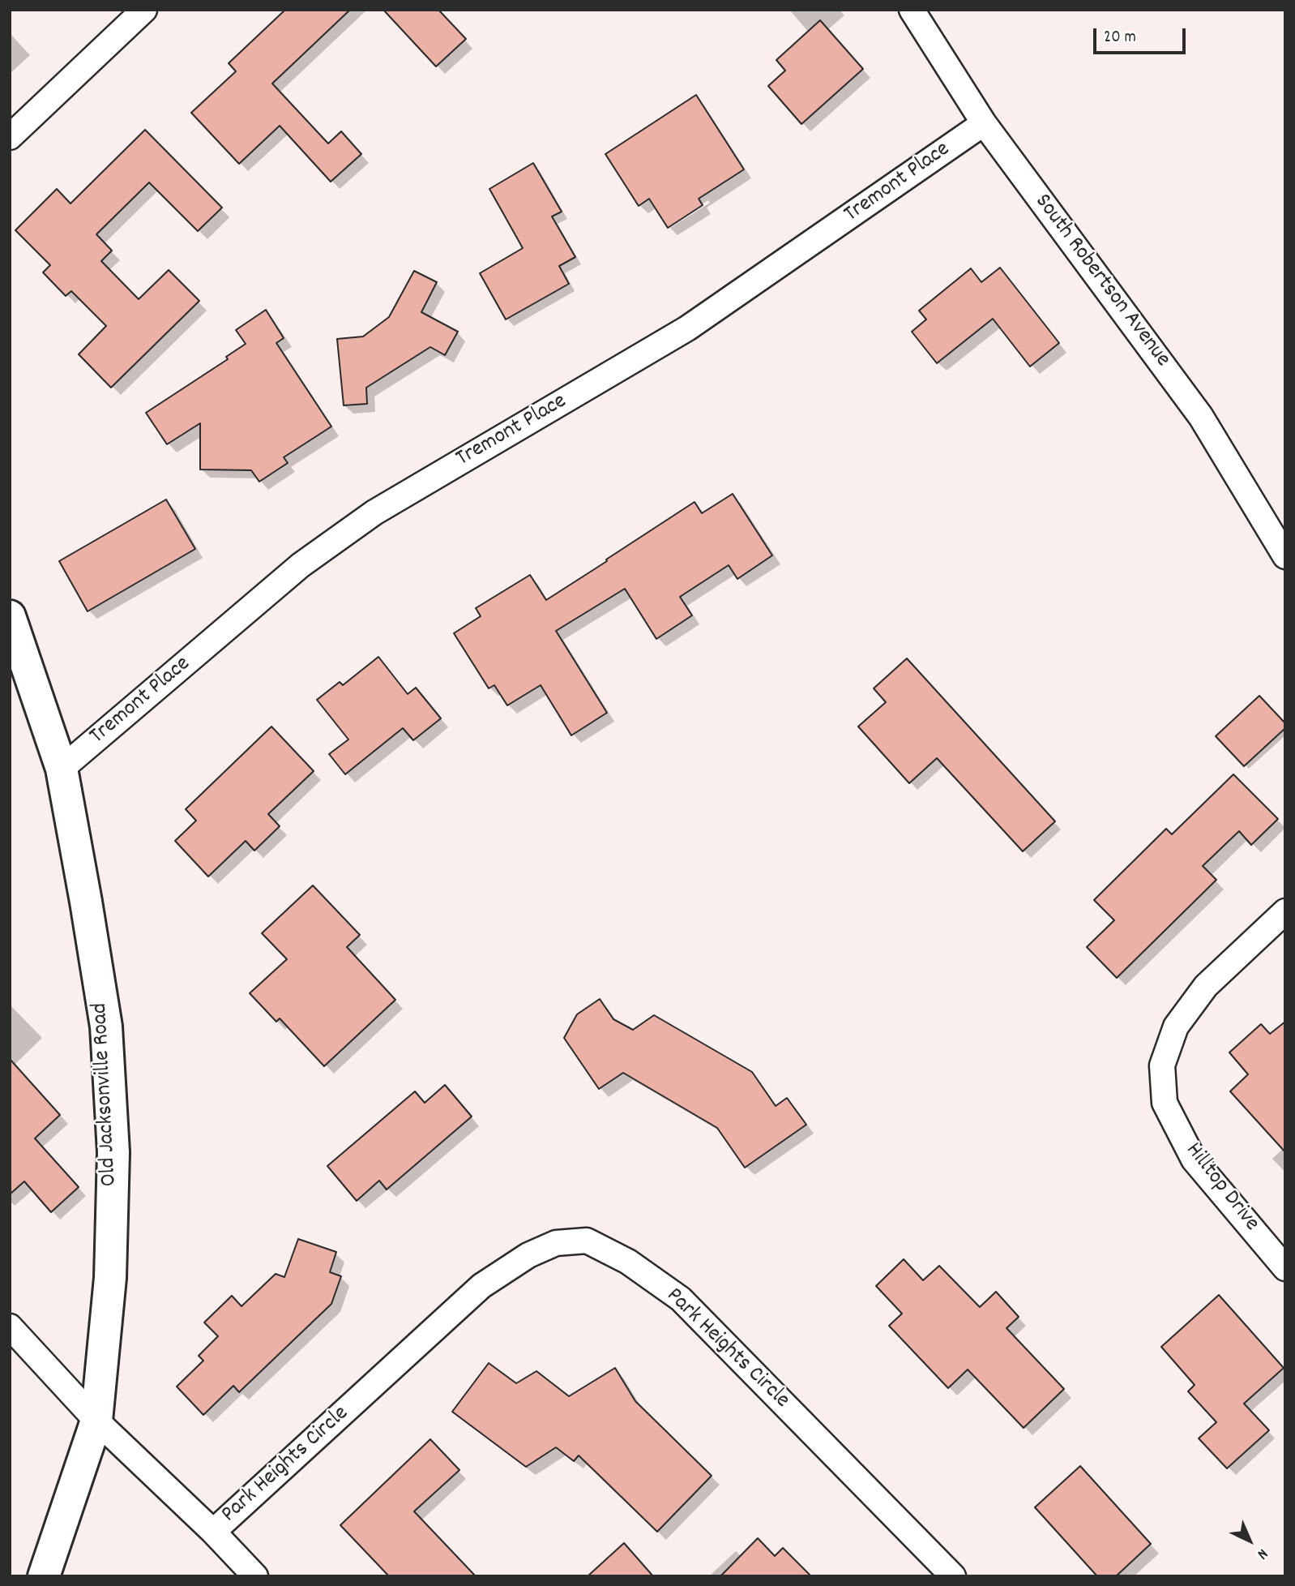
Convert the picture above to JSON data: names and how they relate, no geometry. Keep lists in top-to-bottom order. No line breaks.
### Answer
{"streets":{"main road":["Old Jacksonville Road"],"street":["Tremont Place","South Robertson Avenue","Hilltop Drive","Park Heights Circle"]},"crossings":[["Tremont Place","South Robertson Avenue"],["Tremont Place","Old Jacksonville Road"]],"scale_bar":"20 m","north":"bottom right"}
